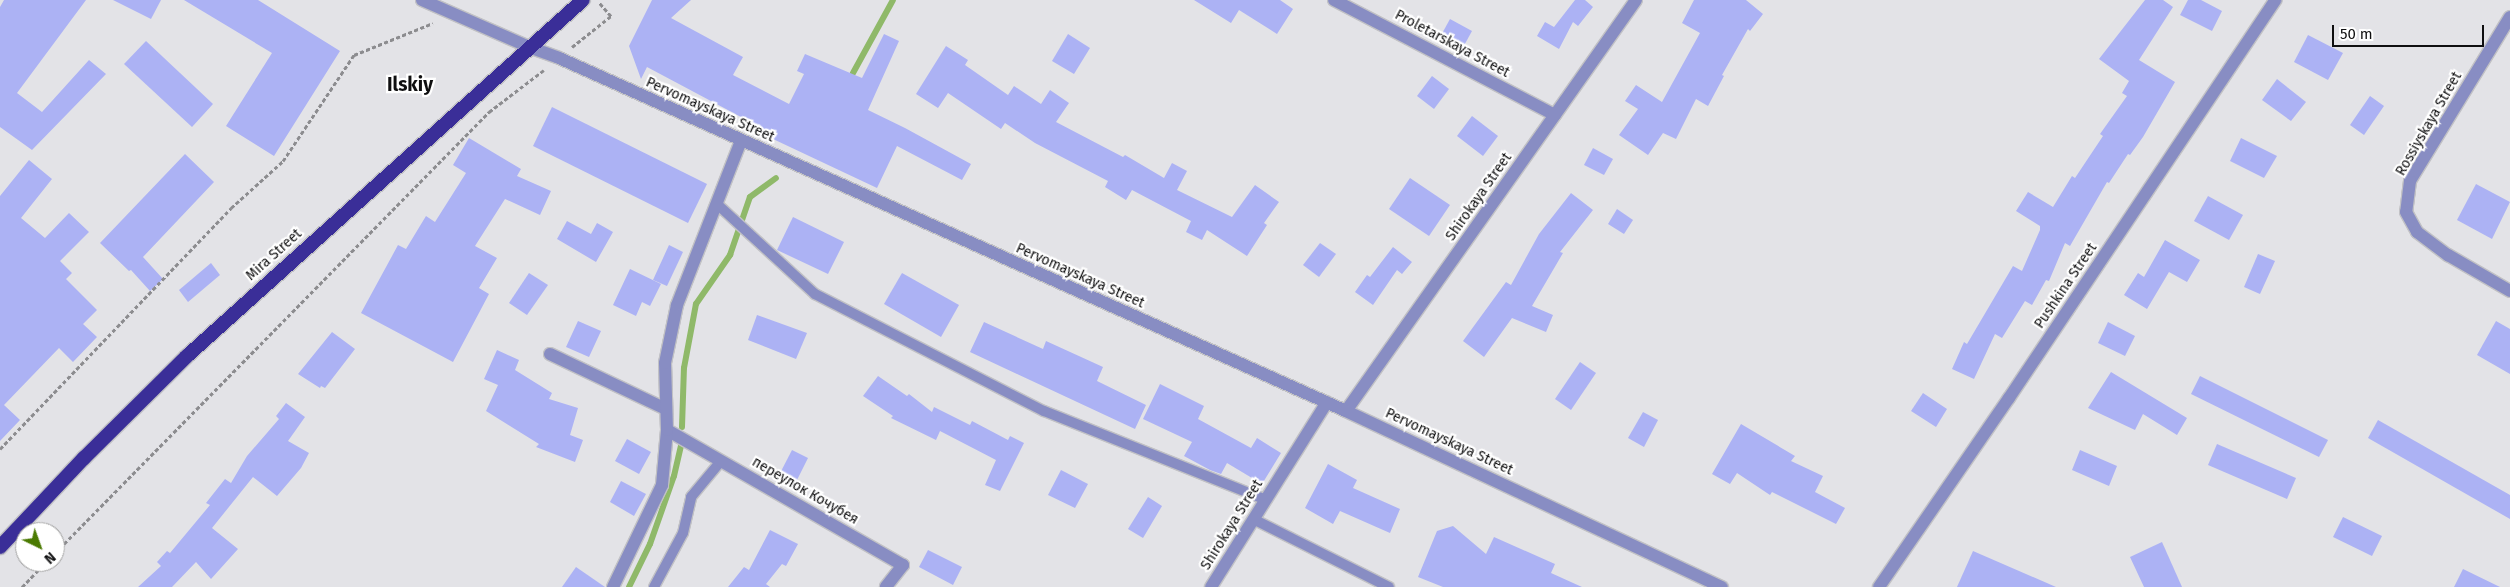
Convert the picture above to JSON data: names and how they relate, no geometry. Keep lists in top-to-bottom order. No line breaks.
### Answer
{"streets":{"highway":["Mira Street"],"street":["Proletarskaya Street","Pervomayskaya Street","Rossiyskaya Street","Shirokaya Street","Pushkina Street","переулок Кочубея"]},"crossings":[["Proletarskaya Street","Shirokaya Street"],["Pervomayskaya Street","Shirokaya Street"],["Pervomayskaya Street","Mira Street"]],"districts":["Ilskiy"],"scale_bar":"50 m","north":"bottom right"}
